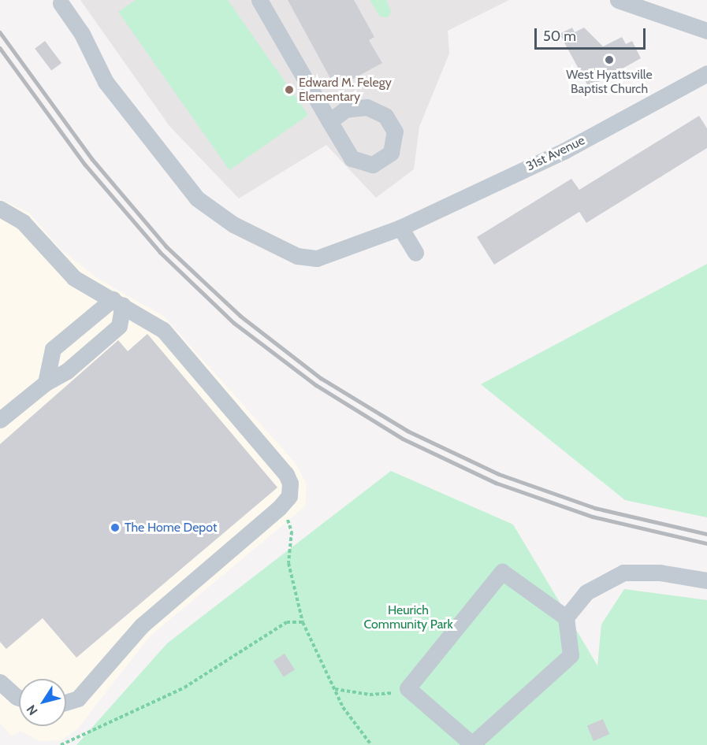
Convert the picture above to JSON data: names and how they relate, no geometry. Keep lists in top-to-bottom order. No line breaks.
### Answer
{"streets":{"street":["31st Avenue"]},"parks":["Heurich Community Park"],"places":["West Hyattsville Baptist Church","Edward M. Felegy Elementary","The Home Depot"],"scale_bar":"50 m","north":"bottom left"}
